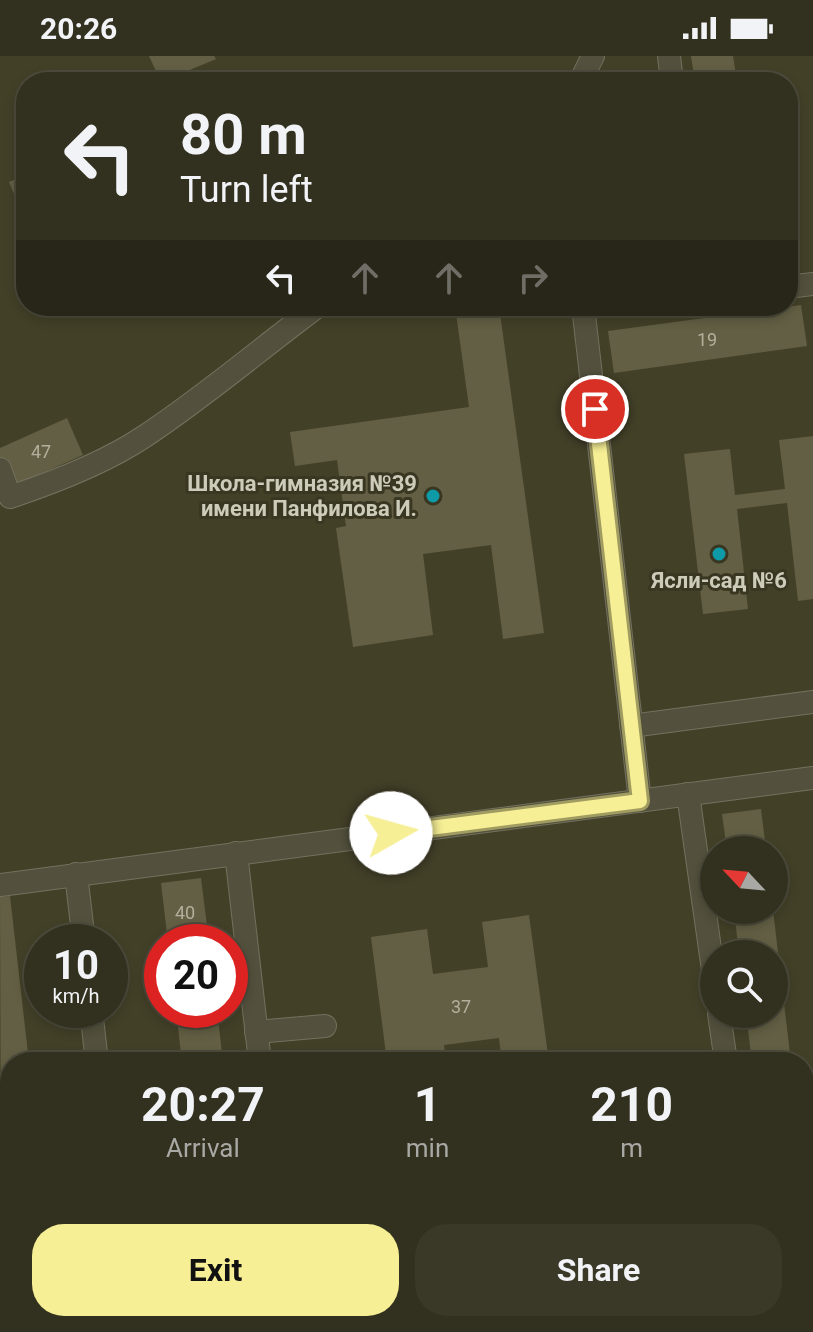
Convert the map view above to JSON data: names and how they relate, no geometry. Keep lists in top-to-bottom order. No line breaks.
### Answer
{"places":["Школа-гимназия №39 имени Панфилова И.","Ясли-сад №6"],"house_numbers":["19","47","40","37"],"north":"top left","page":{"status":"20:26","turn":["80 m","Turn left"],"speed":"10 km/h","limit":"20","eta":["20:27","Arrival","1","min","210","m"],"buttons":["Exit","Share"]}}
